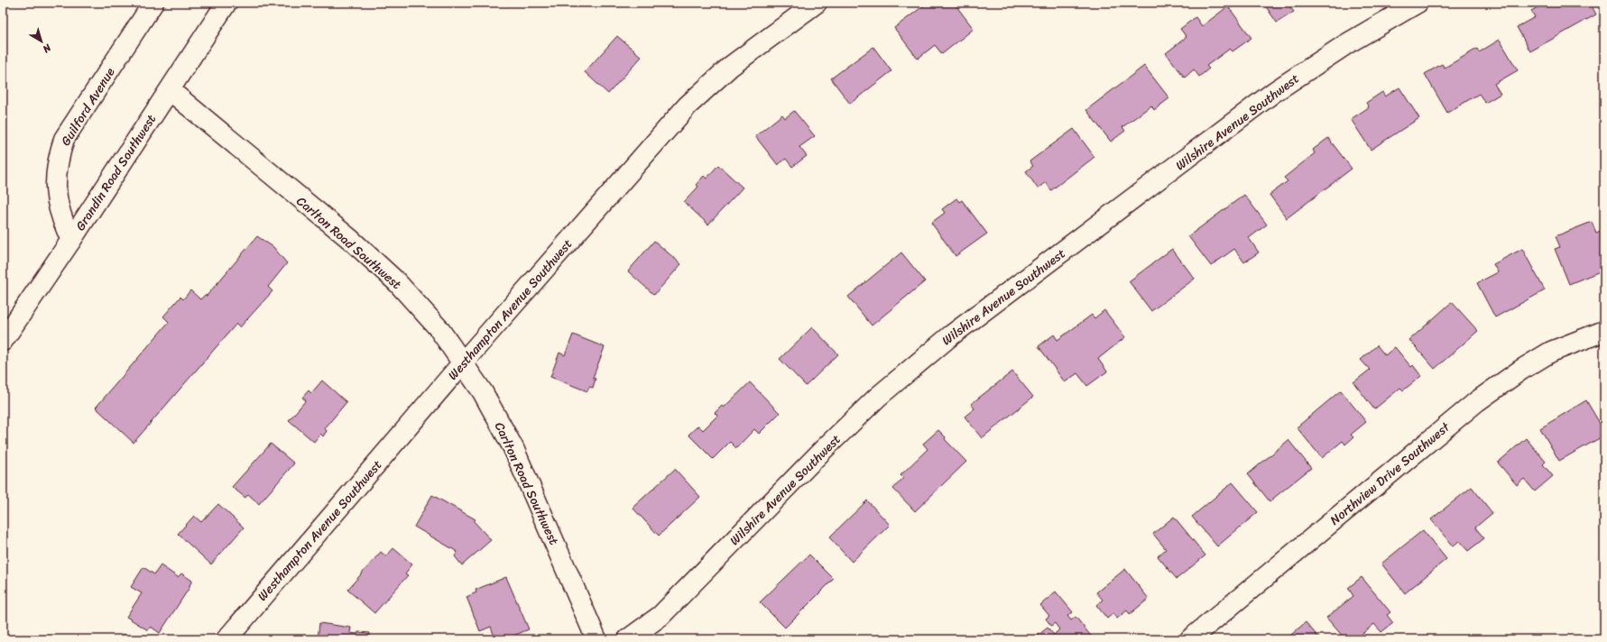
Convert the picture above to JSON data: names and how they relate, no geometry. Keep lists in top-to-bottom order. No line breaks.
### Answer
{"streets":{"street":["Guilford Avenue","Wilshire Avenue Southwest","Grandin Road Southwest","Carlton Road Southwest","Westhampton Avenue Southwest","Northview Drive Southwest"]},"crossings":[["Guilford Avenue","Grandin Road Southwest"],["Grandin Road Southwest","Carlton Road Southwest"],["Carlton Road Southwest","Westhampton Avenue Southwest"]],"north":"bottom right"}
